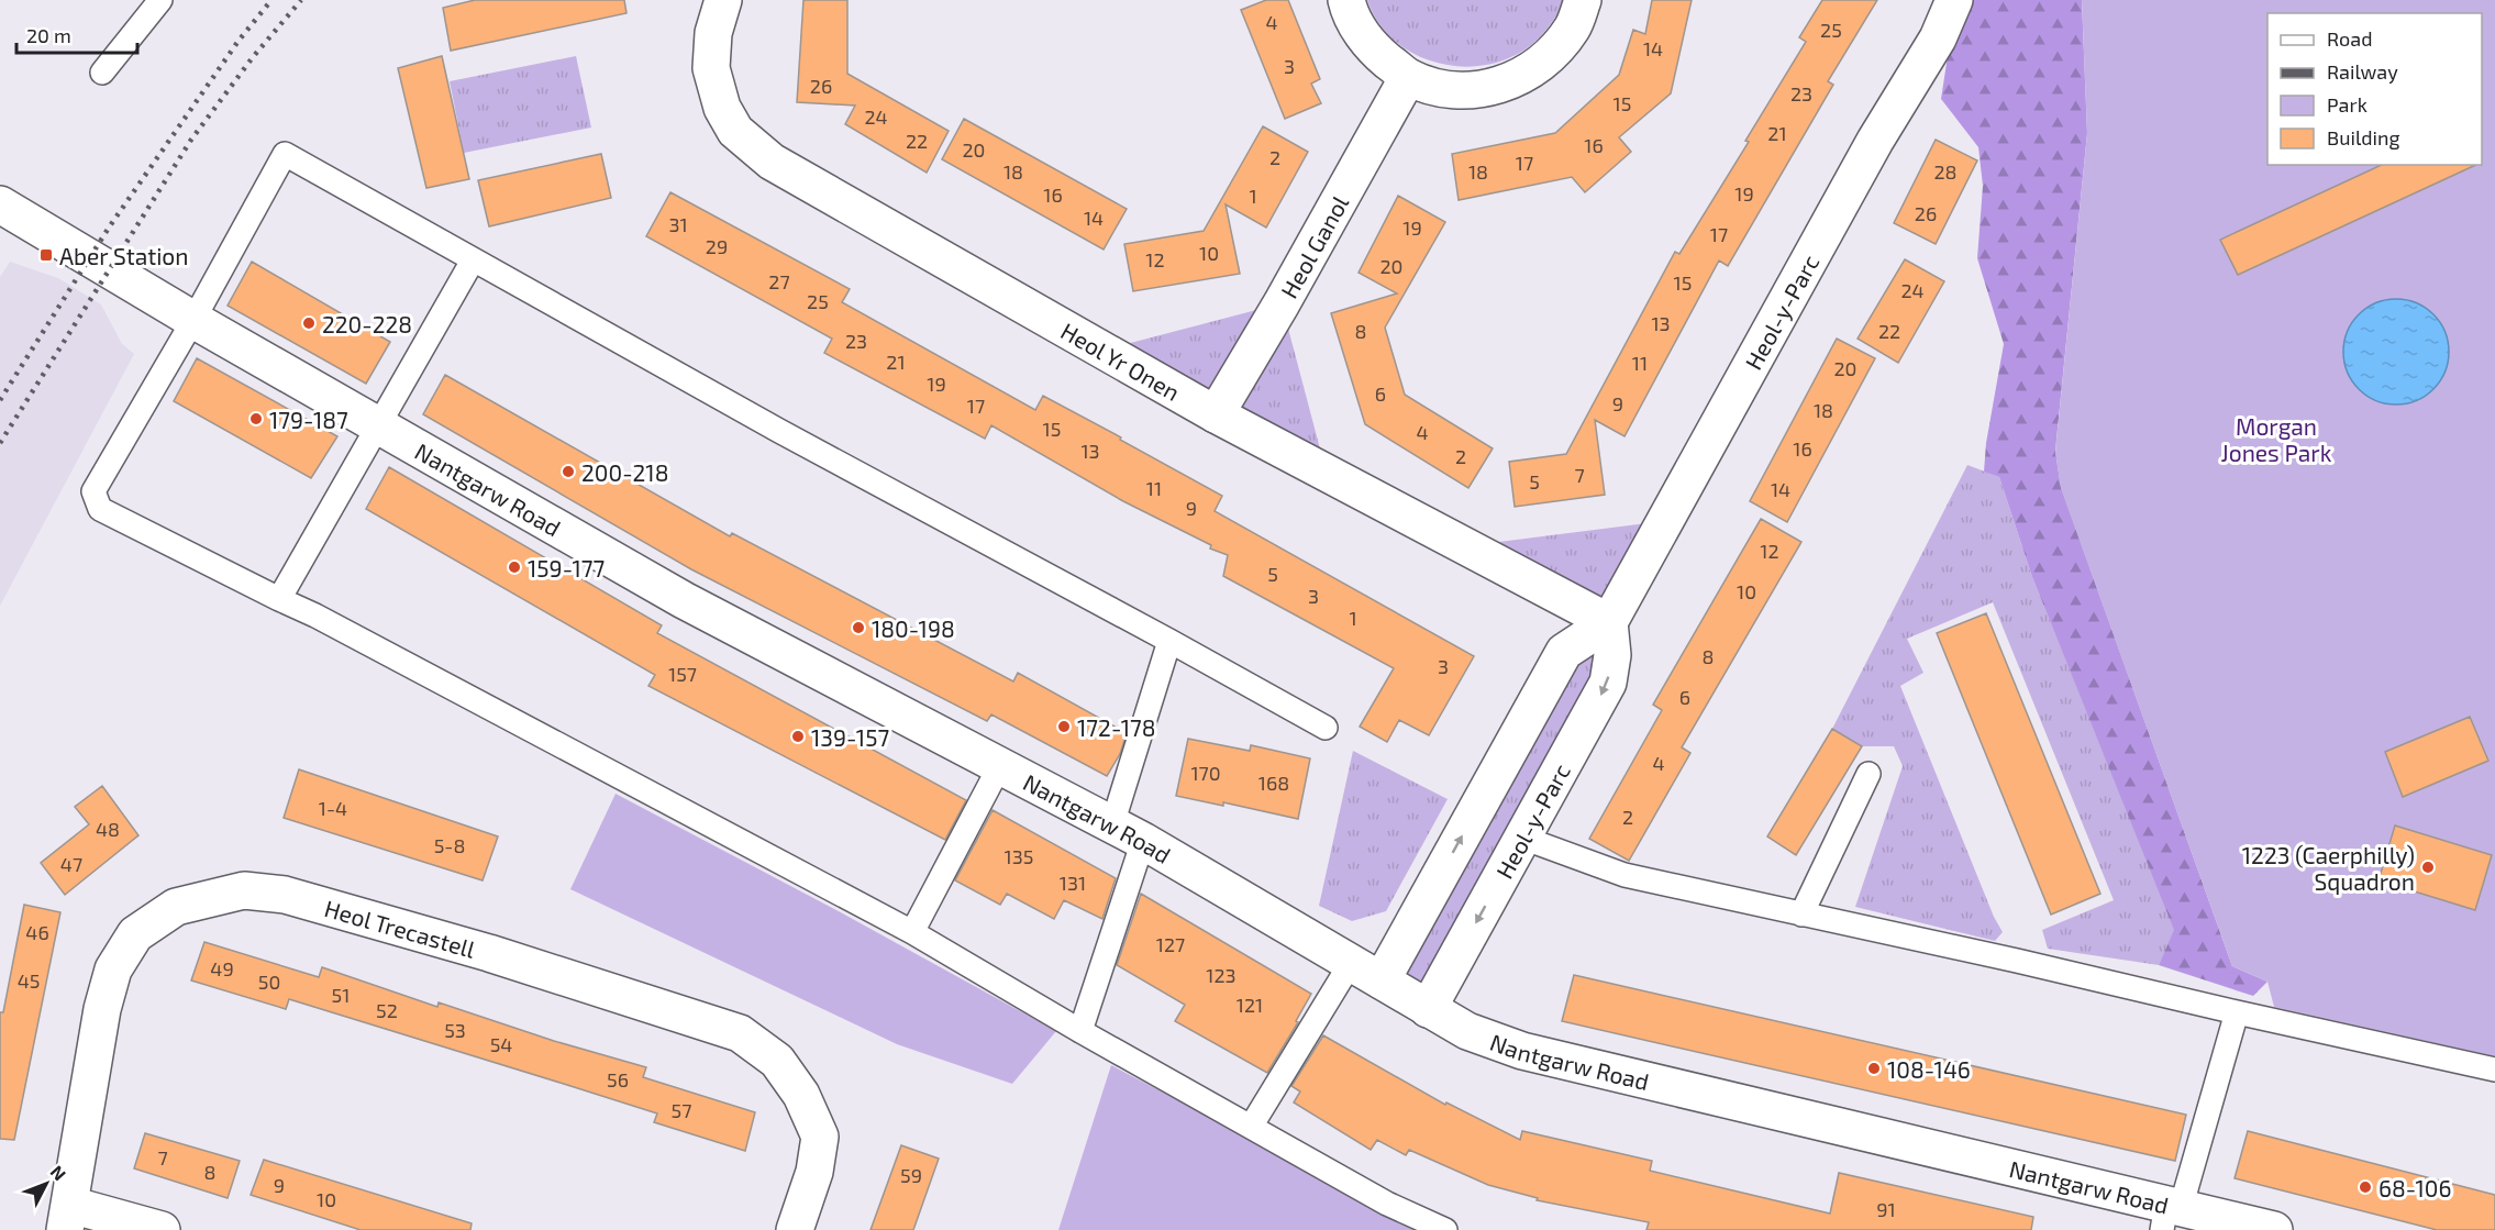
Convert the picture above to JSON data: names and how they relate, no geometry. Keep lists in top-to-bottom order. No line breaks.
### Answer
{"streets":{"street":["Heol Ganol","Heol-y-Parc","Heol Yr Onen","Nantgarw Road","Heol Trecastell"]},"crossings":[["Heol Ganol","Heol Yr Onen"],["Heol-y-Parc","Heol Yr Onen"],["Heol-y-Parc","Nantgarw Road"]],"parks":["Morgan Jones Park"],"places":{"transit":["Aber Station"],"other":["220-228","179-187","200-218","159-177","180-198","172-178","139-157","1223 (Caerphilly) Squadron","108-146","68-106"]},"house_numbers":["4","25","14","3","26","23","15","24","21","22","16","20","2","17","18","18","28","19","16","1","26","14","31","19","17","29","10","12","20","27","15","24","25","13","8","22","23","21","11","20","19","6","9","17","18","15","4","16","13","2","7","5","11","14","9","12","5","10","3","1","8","3","157","6","4","170","168","1-4","2","48","5-8","135","47","131","46","127","49","123","45","50","51","121","52","53","54","56","57","7","8","59","9","10","91"],"legend":["Road","Railway","Park","Building"],"scale_bar":"20 m","north":"top right"}
